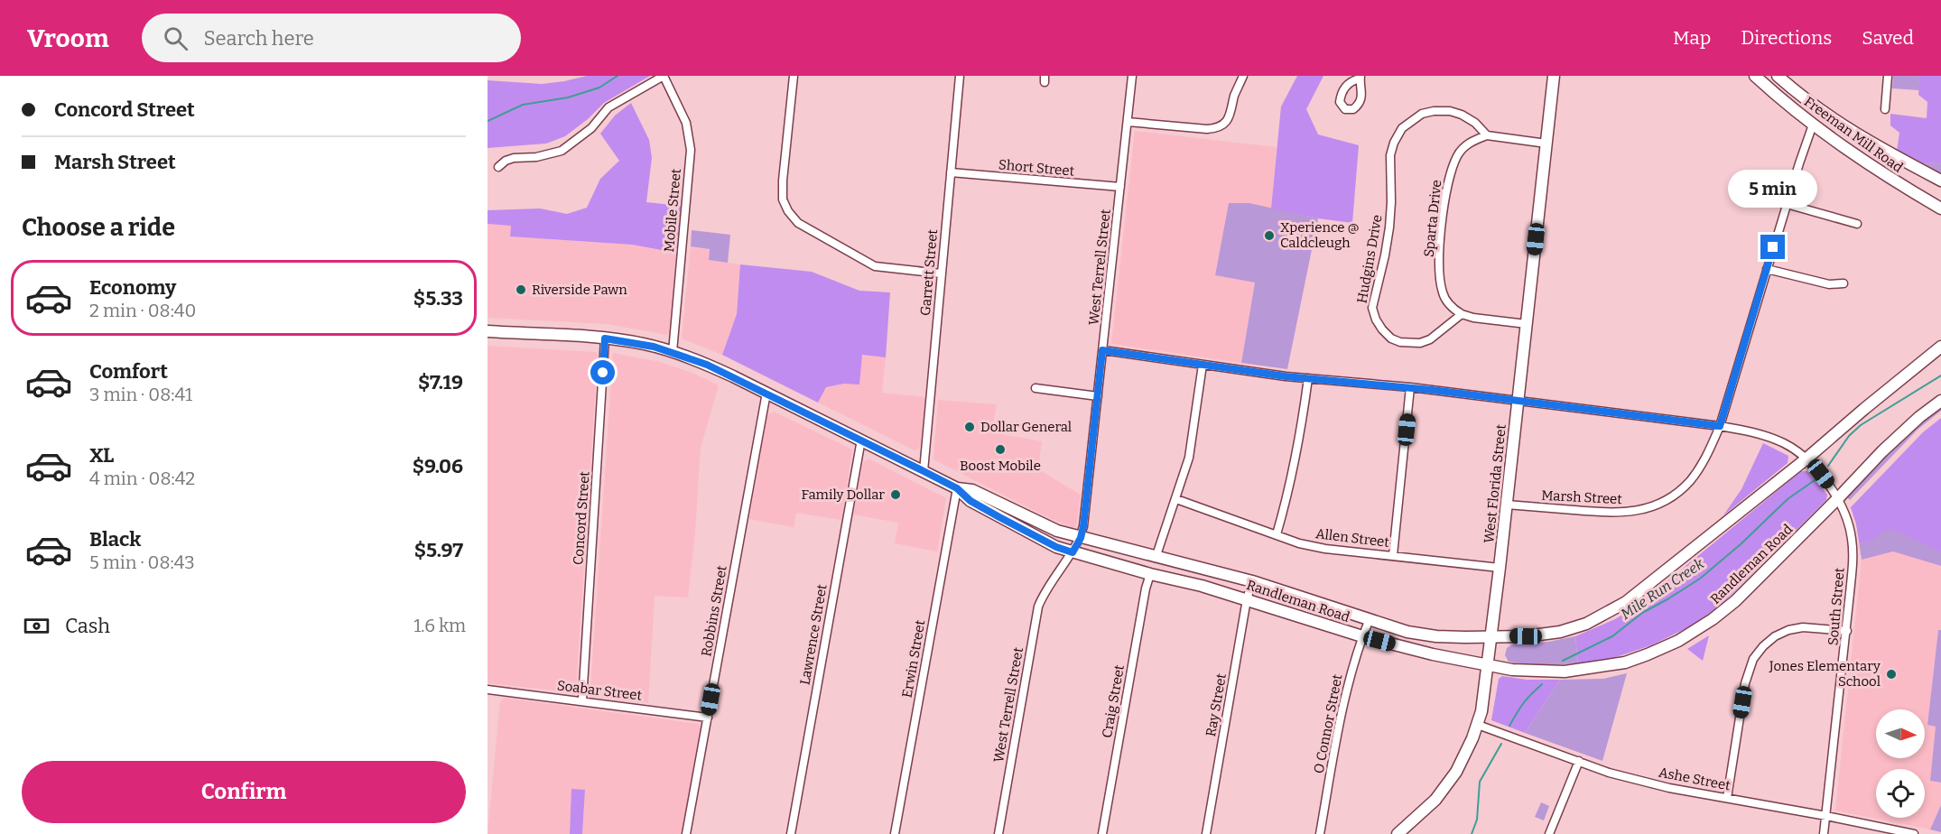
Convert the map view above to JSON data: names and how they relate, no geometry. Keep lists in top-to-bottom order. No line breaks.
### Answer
{"streets":{"main road":["Freeman Mill Road","West Florida Street","Randleman Road"],"street":["Short Street","Mobile Street","Sparta Drive","Hudgins Drive","West Terrell Street","Garrett Street","Marsh Street","Concord Street","Allen Street","South Street","Robbins Street","Lawrence Street","Erwin Street","Soabar Street","Craig Street","Ray Street","O Connor Street","Ashe Street"]},"crossings":[["Freeman Mill Road","Marsh Street"],["Short Street","West Terrell Street"],["Short Street","Garrett Street"],["Mobile Street","Randleman Road"],["Sparta Drive","Hudgins Drive"],["West Terrell Street","Randleman Road"],["West Terrell Street","South Street"],["Garrett Street","Randleman Road"],["West Florida Street","Marsh Street"],["West Florida Street","Allen Street"],["West Florida Street","Randleman Road"],["West Florida Street","South Street"],["West Florida Street","Ashe Street"],["Marsh Street","South Street"],["Concord Street","Randleman Road"],["Concord Street","Soabar Street"],["Randleman Road","South Street"],["Randleman Road","Robbins Street"],["Randleman Road","Lawrence Street"],["Randleman Road","Erwin Street"],["Randleman Road","Craig Street"],["Randleman Road","Ray Street"],["Randleman Road","O Connor Street"],["South Street","Ashe Street"],["Robbins Street","Soabar Street"]],"water":["Mile Run Creek"],"places":["Xperience @ Caldcleugh","Riverside Pawn","Dollar General","Boost Mobile","Family Dollar","Jones Elementary School"],"north":"right","page":{"header":"Vroom","search":"Search here","nav":["Map","Directions","Saved"],"banner":["Concord Street","Marsh Street"],"bubble":"5 min","heading":"Choose a ride","list":[{"name":"Economy","note":"2 min · 08:40","value":"$5.33"},{"name":"Comfort","note":"3 min · 08:41","value":"$7.19"},{"name":"XL","note":"4 min · 08:42","value":"$9.06"},{"name":"Black","note":"5 min · 08:43","value":"$5.97"}],"pay":["Cash","1.6 km"],"buttons":"Confirm"}}
